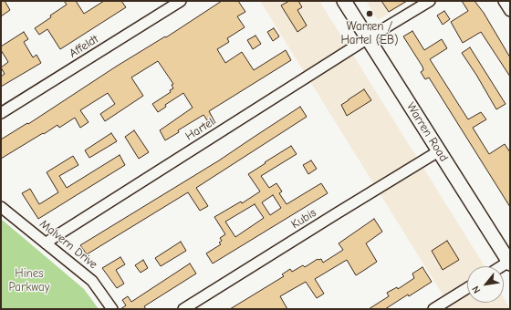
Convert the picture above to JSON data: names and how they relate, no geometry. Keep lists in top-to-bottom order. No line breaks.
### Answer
{"streets":{"main road":["Warren Road"],"street":["Affeldt","Hartel","Kubis","Malvern Drive"]},"crossings":[["Hartel","Warren Road"],["Hartel","Malvern Drive"],["Warren Road","Kubis"]],"parks":["Hines Parkway"],"places":["Warren / Hartel (EB)"],"north":"bottom left"}
